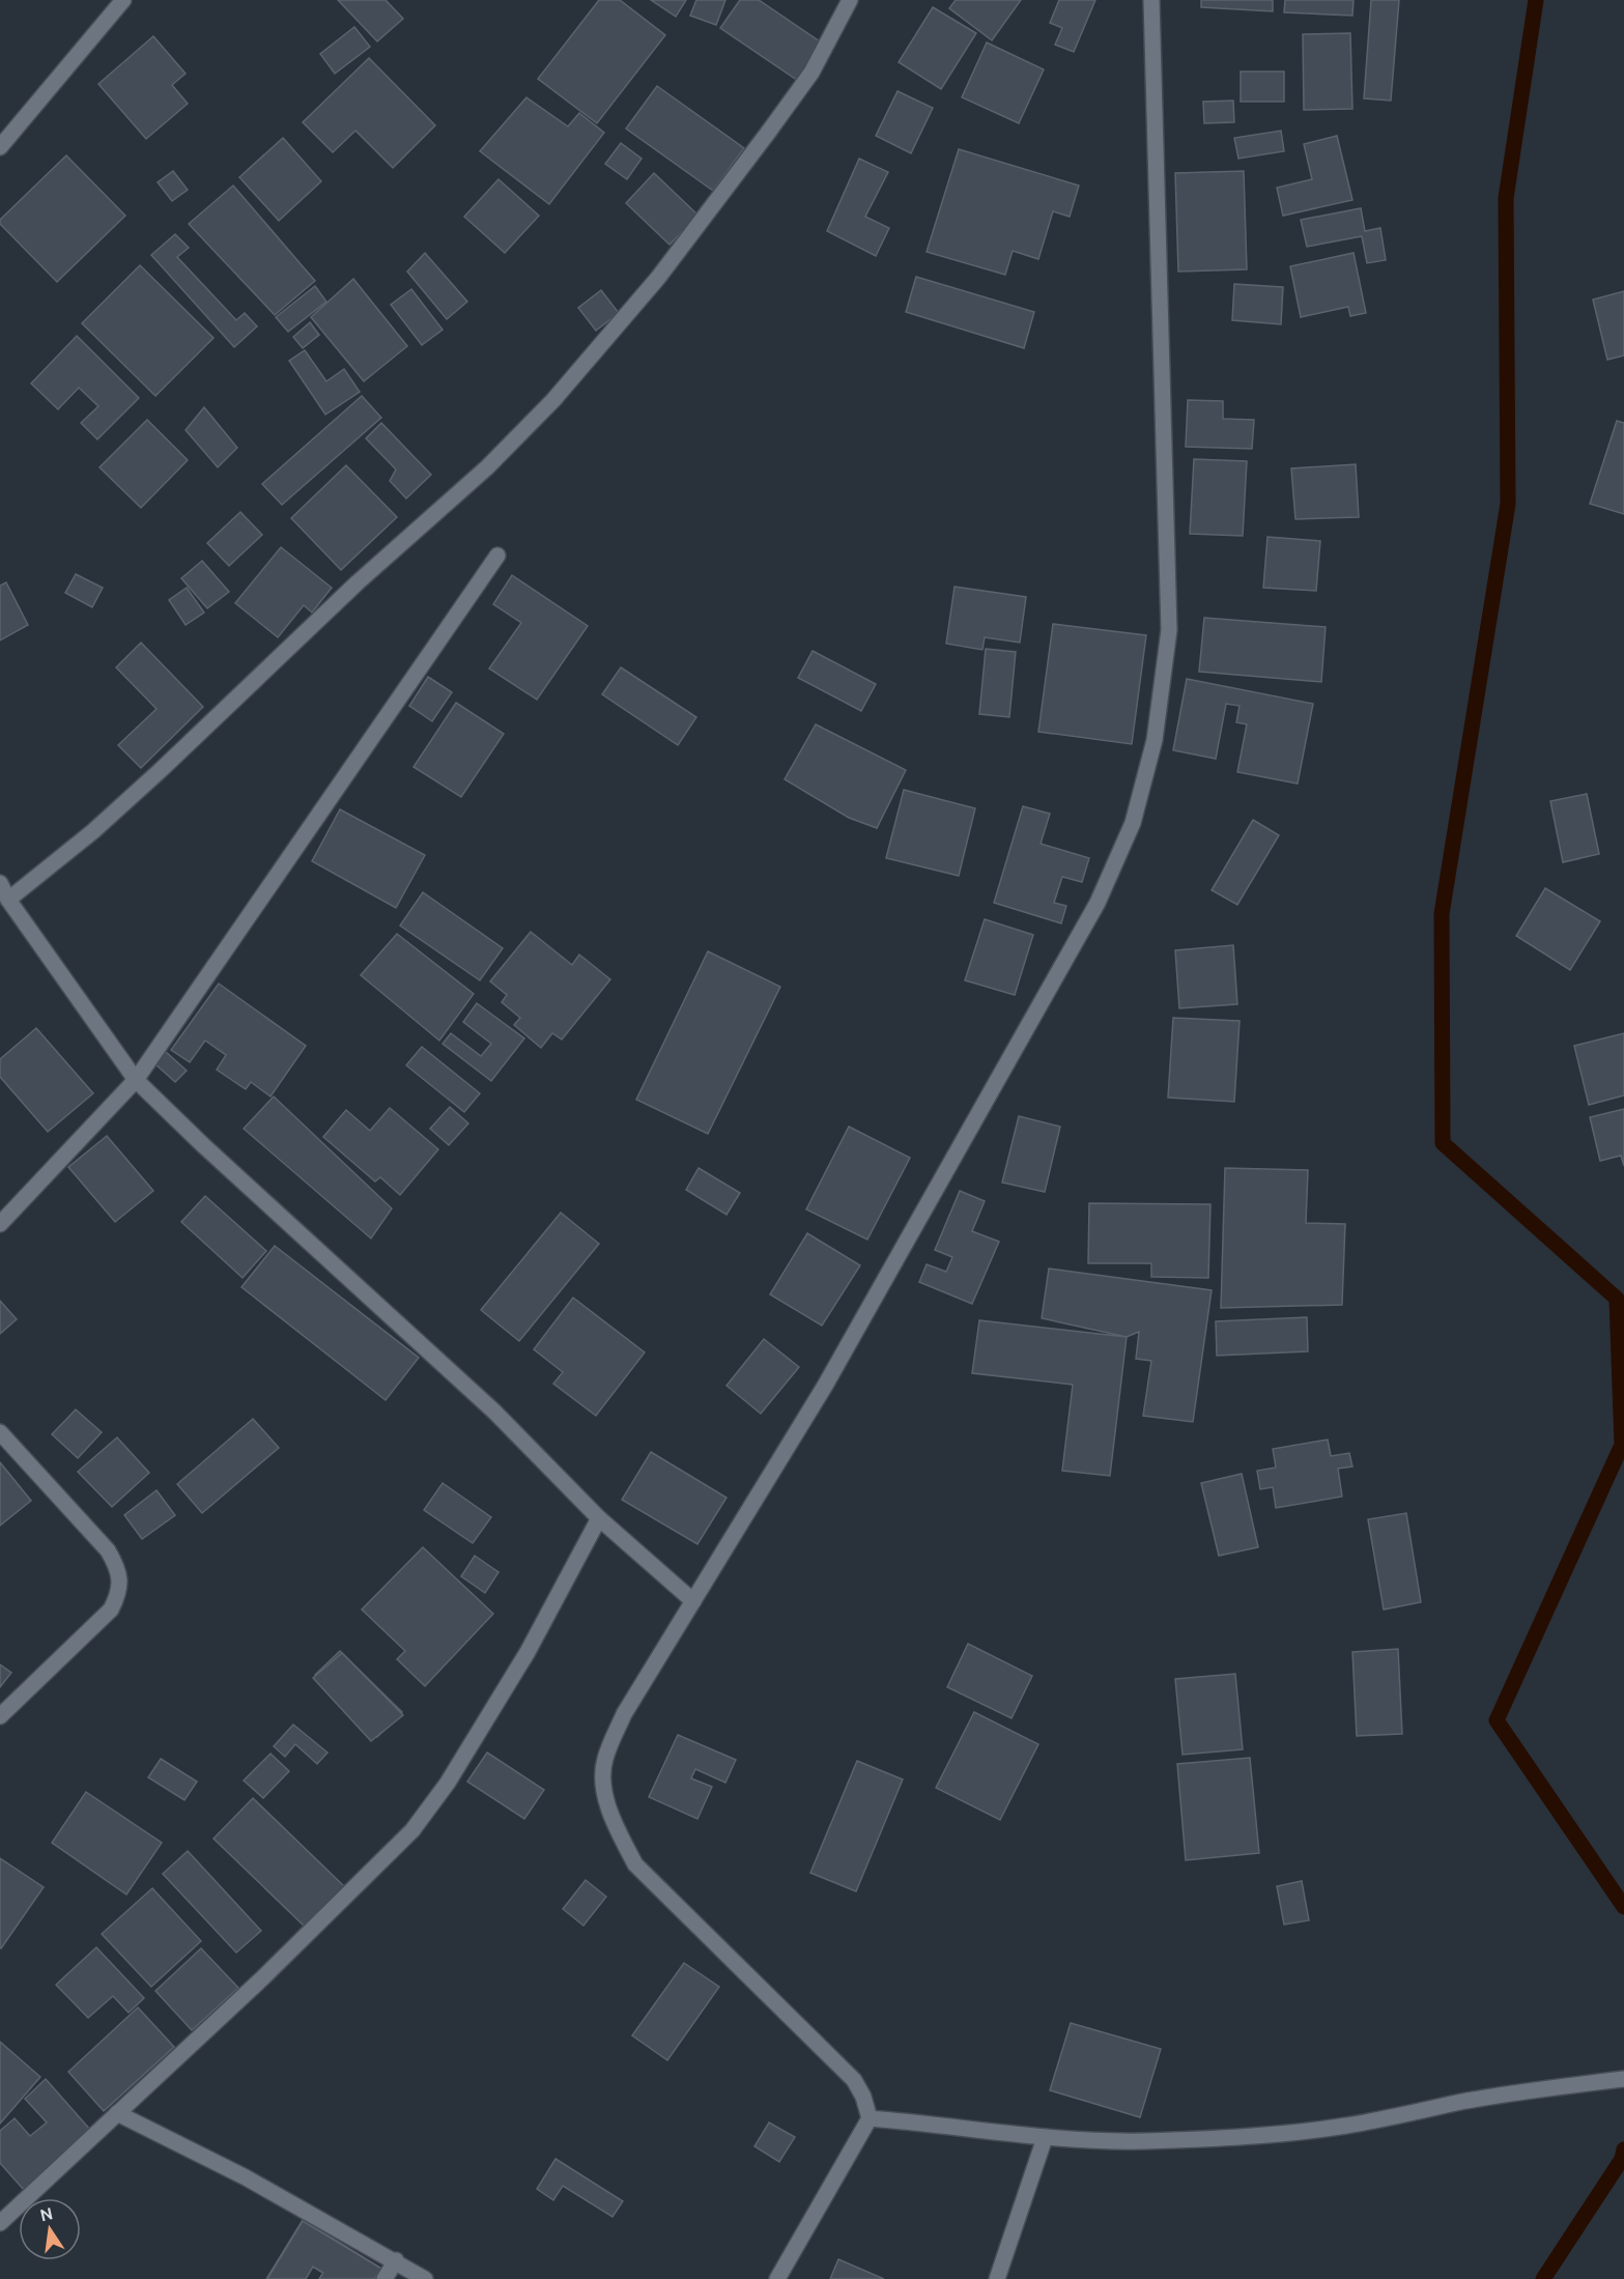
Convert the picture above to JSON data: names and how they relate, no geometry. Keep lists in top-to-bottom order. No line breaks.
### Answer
{"north":"top"}
